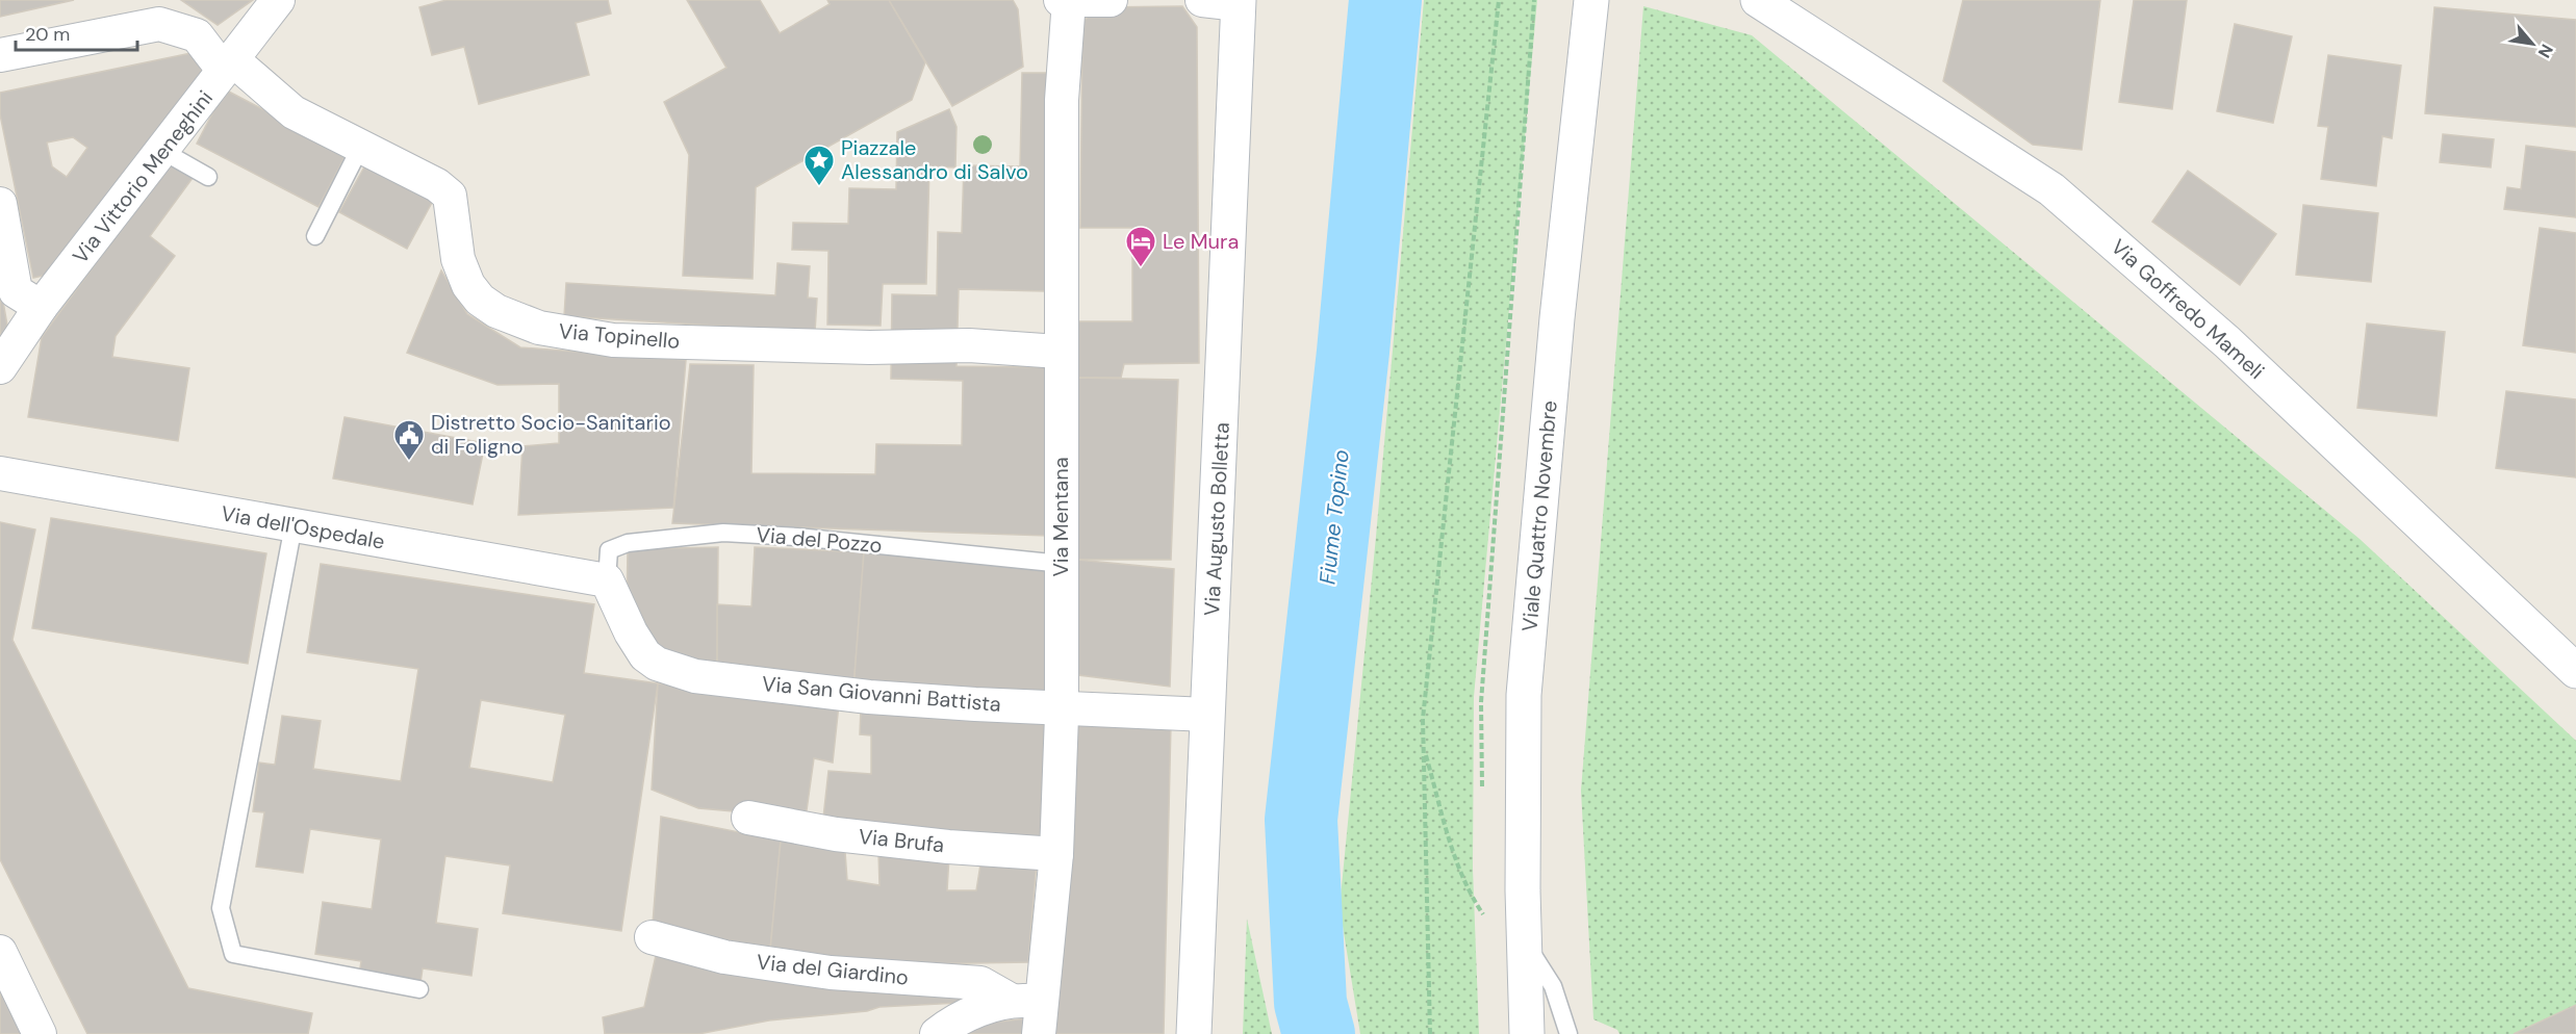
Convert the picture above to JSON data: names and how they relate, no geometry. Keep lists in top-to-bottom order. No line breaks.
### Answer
{"streets":{"main road":["Via Goffredo Mameli","Viale Quattro Novembre","Via Augusto Bolletta"],"street":["Via Vittorio Meneghini","Via Topinello","Via Mentana","Via dell'Ospedale","Via San Giovanni Battista","Via Brufa","Via del Giardino"],"lane":["Via del Pozzo"]},"crossings":[["Via Vittorio Meneghini","Via Topinello"],["Via Topinello","Via Mentana"],["Via Mentana","Via del Pozzo"],["Via Mentana","Via San Giovanni Battista"],["Via Mentana","Via Brufa"],["Via Mentana","Via del Giardino"],["Via Augusto Bolletta","Via San Giovanni Battista"],["Via dell'Ospedale","Via del Pozzo"],["Via dell'Ospedale","Via San Giovanni Battista"],["Via del Pozzo","Via San Giovanni Battista"]],"water":["Fiume Topino"],"places":{"place":["Piazzale Alessandro di Salvo"],"hotel":["Le Mura"],"public building":["Distretto Socio-Sanitario di Foligno"]},"scale_bar":"20 m","north":"bottom right"}
